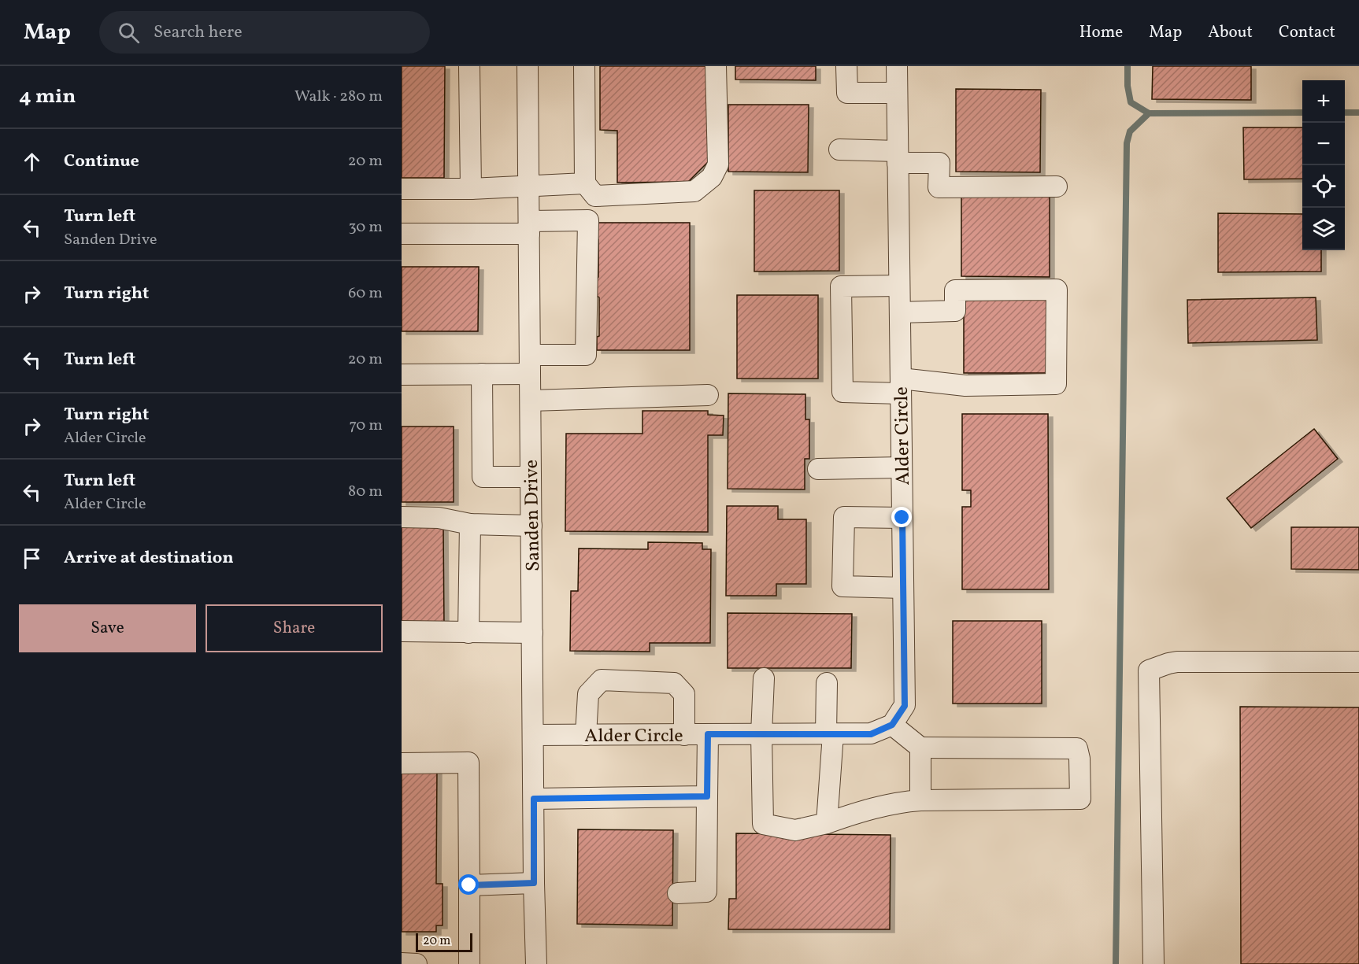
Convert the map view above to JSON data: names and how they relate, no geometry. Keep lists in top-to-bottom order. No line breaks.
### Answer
{"streets":{"street":["Alder Circle","Sanden Drive"]},"crossings":[["Alder Circle","Sanden Drive"]],"scale_bar":"20 m","page":{"header":"Map","search":"Search here","nav":["Home","Map","About","Contact"],"heading":["4 min","Walk · 280 m"],"map_buttons":["+","−"],"list":[["Continue","20 m"],["Turn left","Sanden Drive","30 m"],["Turn right","60 m"],["Turn left","20 m"],["Turn right","Alder Circle","70 m"],["Turn left","Alder Circle","80 m"],"Arrive at destination"],"buttons":["Save","Share"],"scale":"20 m"}}
